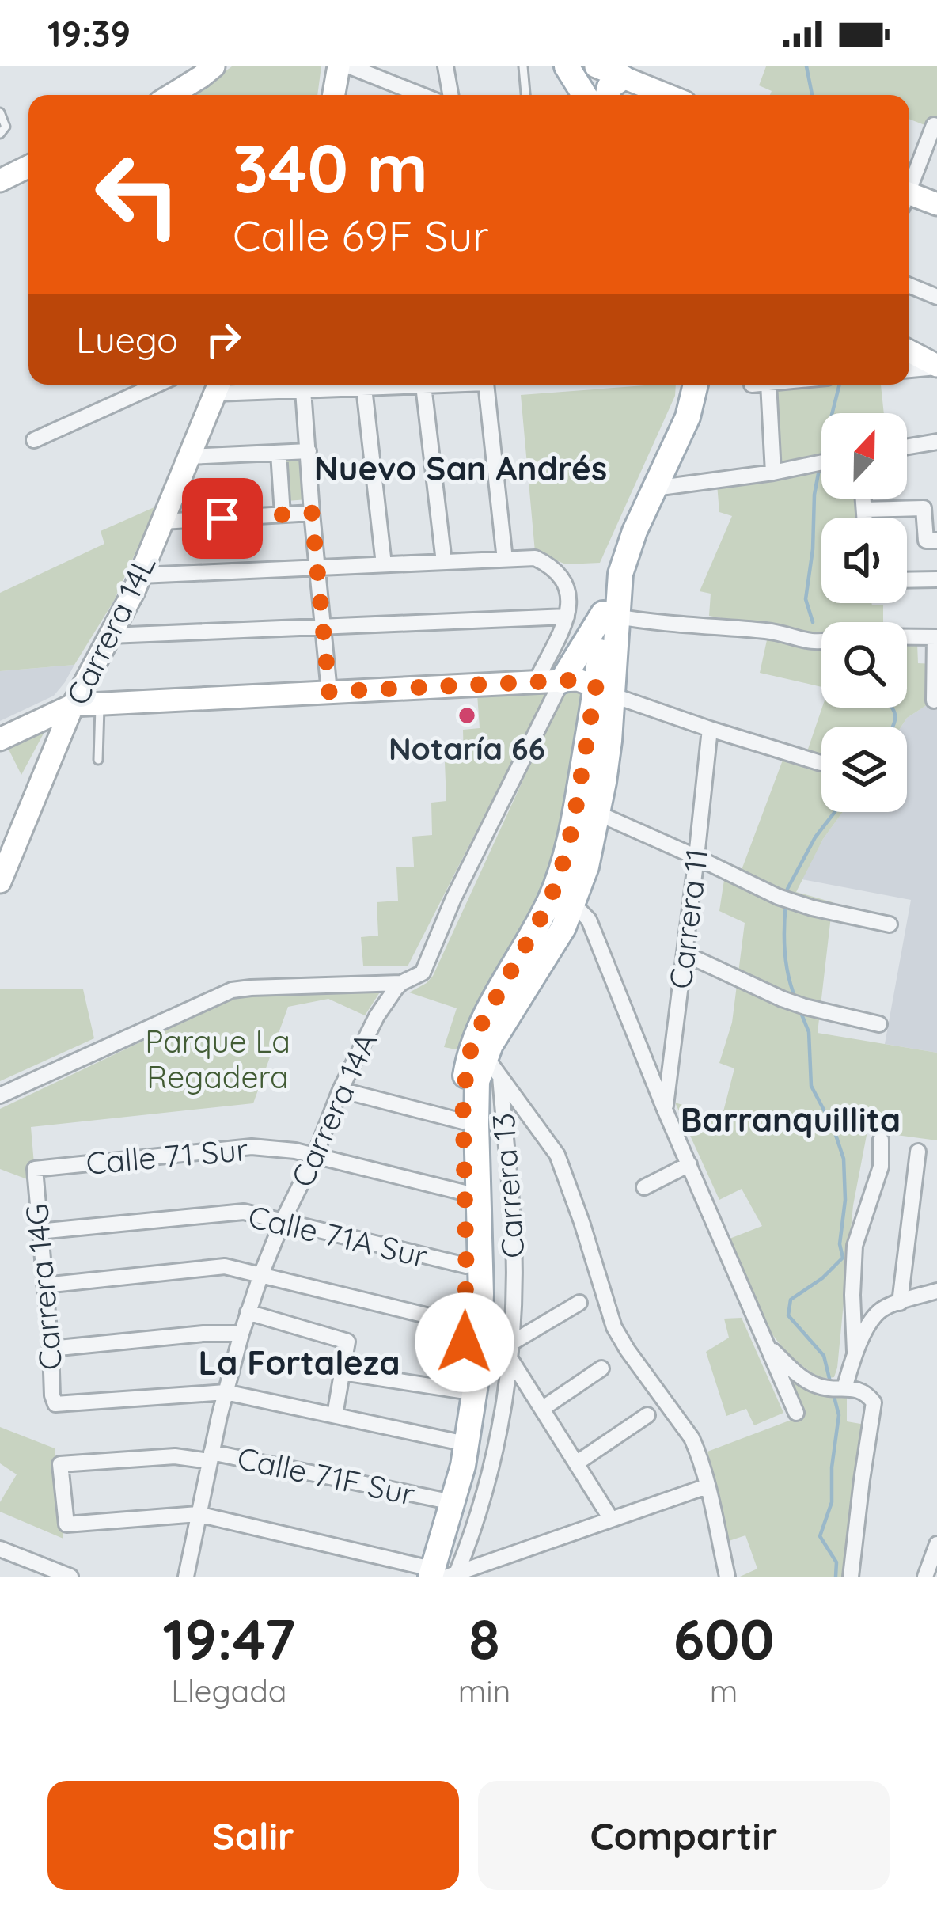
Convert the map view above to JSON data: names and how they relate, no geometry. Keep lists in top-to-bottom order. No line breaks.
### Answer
{"streets":{"street":["Carrera 14L","Carrera 11","Carrera 14A","Calle 71 Sur","Carrera 13","Calle 71A Sur","Carrera 14G","Calle 71F Sur"]},"crossings":[["Carrera 14A","Calle 71 Sur"],["Carrera 14A","Calle 71A Sur"],["Carrera 14A","Carrera 14G"],["Carrera 14A","Calle 71F Sur"],["Calle 71 Sur","Carrera 14G"],["Calle 71A Sur","Carrera 14G"]],"districts":["Nuevo San Andrés","Barranquillita","La Fortaleza"],"parks":["Parque La Regadera"],"places":["Notaría 66"],"north":"top","page":{"status":"19:39","turn":["340 m","Calle 69F Sur"],"then":"Luego","eta":["19:47","Llegada","8","min","600","m"],"buttons":["Salir","Compartir"]}}
